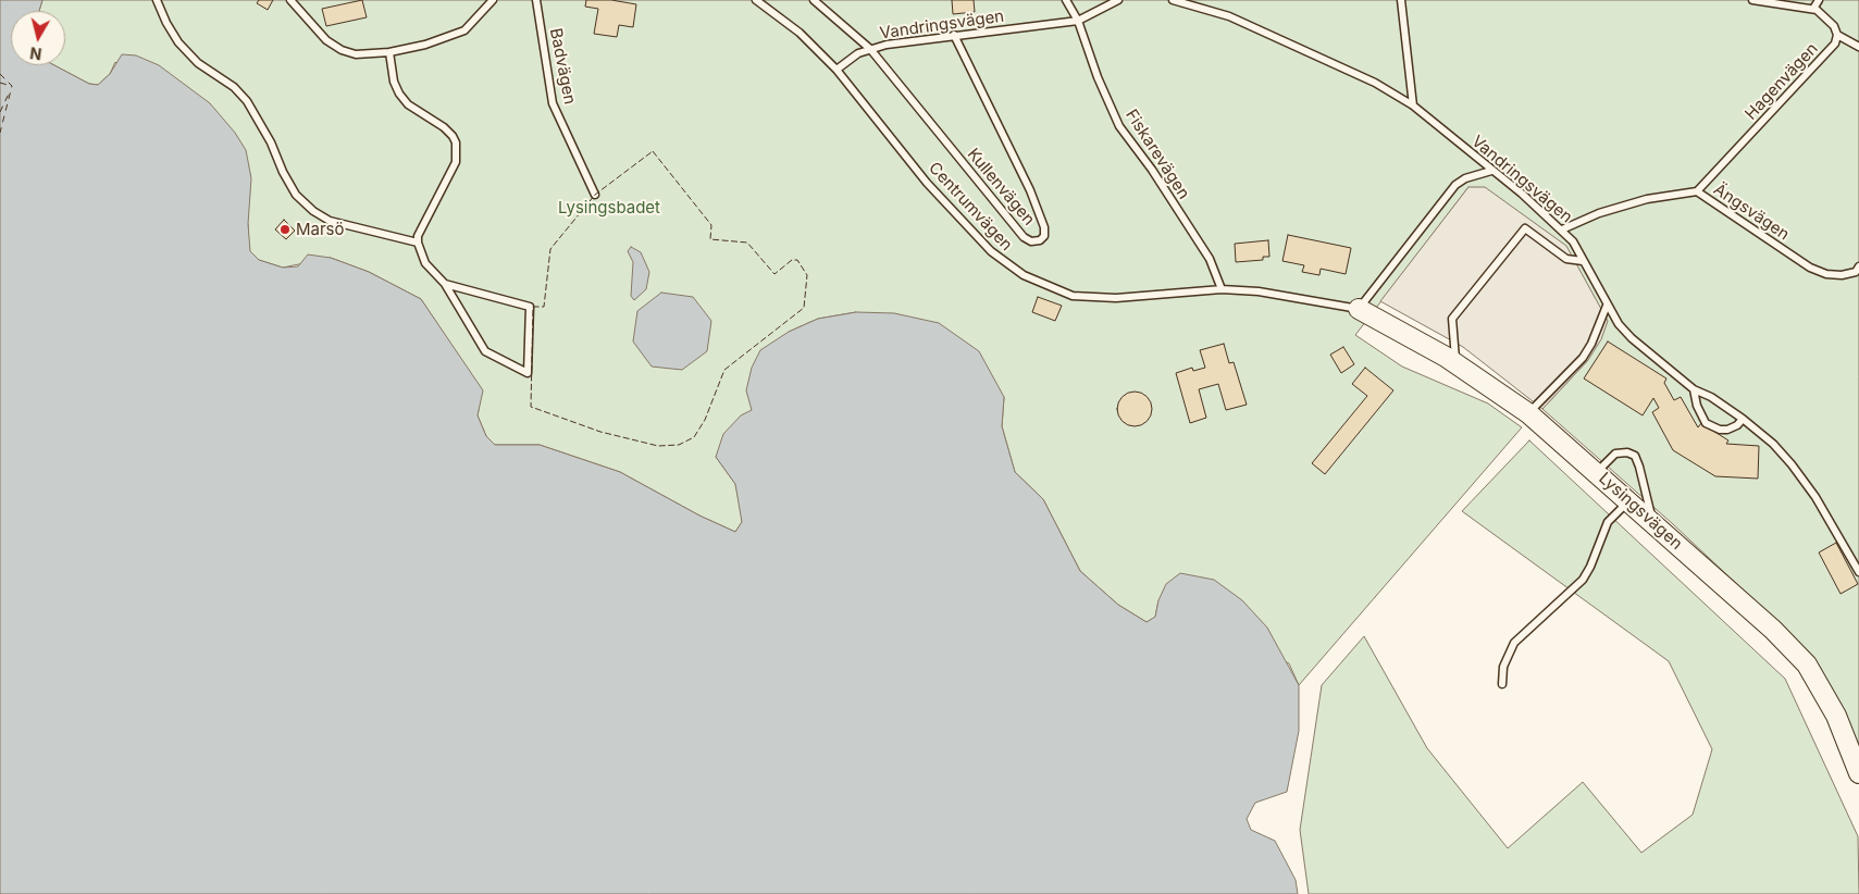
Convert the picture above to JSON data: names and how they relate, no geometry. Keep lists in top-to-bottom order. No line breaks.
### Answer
{"streets":{"street":["Lysingsvägen"],"lane":["Vandringsvägen","Badvägen","Hagenvägen","Fiskarevägen","Kullenvägen","Centrumvägen","Ängsvägen"]},"crossings":[["Vandringsvägen","Fiskarevägen"],["Vandringsvägen","Kullenvägen"],["Vandringsvägen","Centrumvägen"],["Vandringsvägen","Ängsvägen"],["Vandringsvägen","Lysingsvägen"],["Hagenvägen","Ängsvägen"],["Fiskarevägen","Centrumvägen"],["Centrumvägen","Lysingsvägen"]],"parks":["Lysingsbadet"],"places":["Marsö"],"north":"bottom"}
